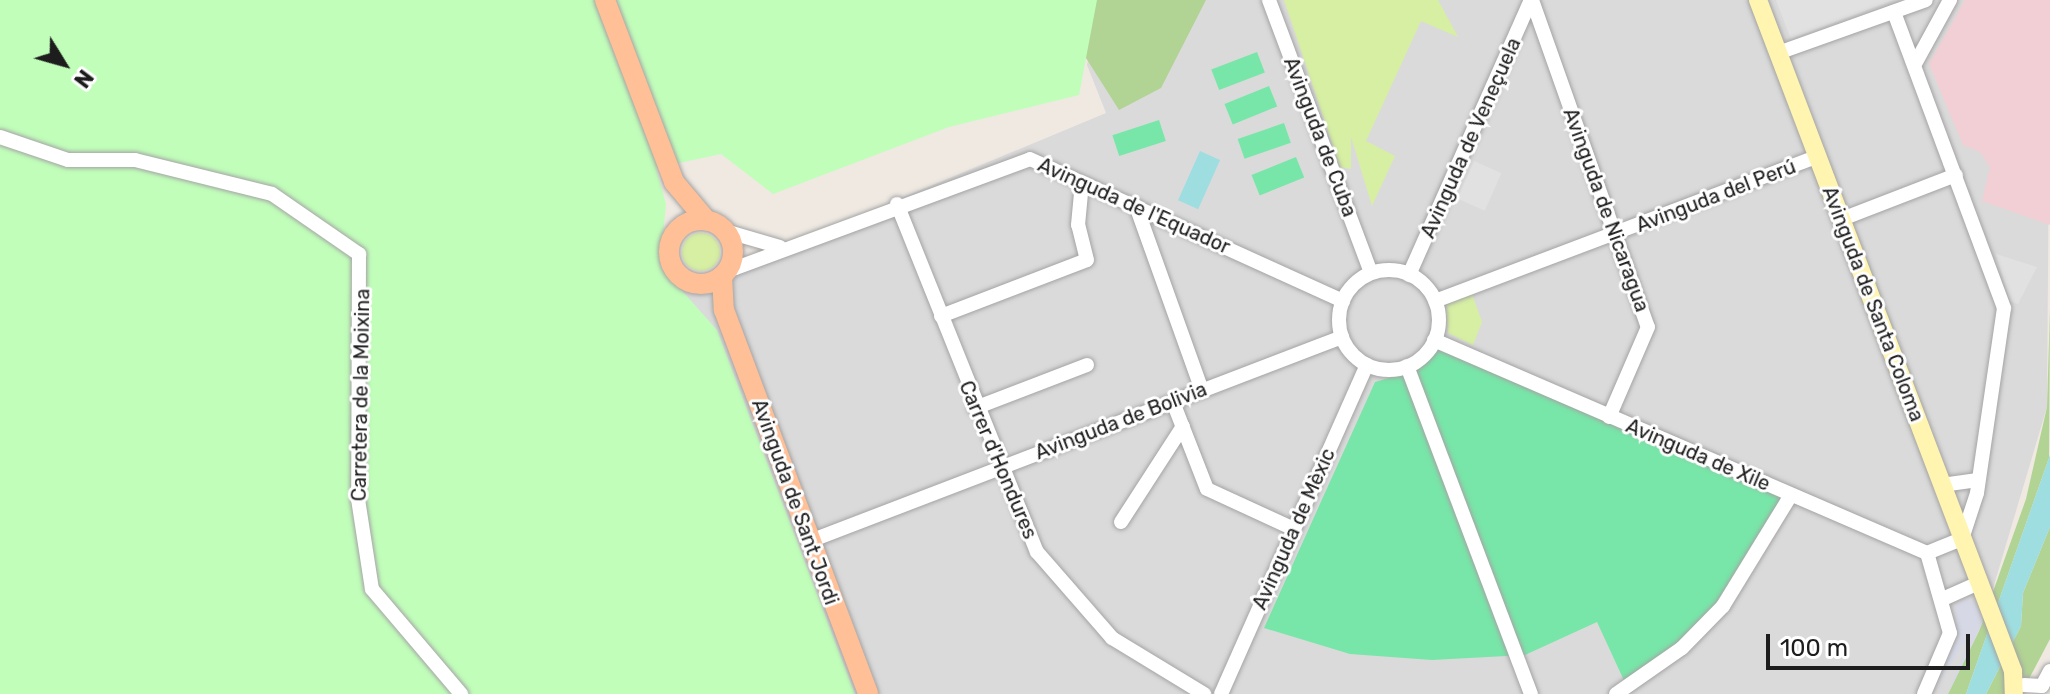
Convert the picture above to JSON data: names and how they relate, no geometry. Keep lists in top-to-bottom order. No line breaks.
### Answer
{"streets":{"main road":["Avinguda de Santa Coloma","Avinguda de Sant Jordi"],"street":["Avinguda de Cuba","Avinguda de Veneçuela","Avinguda del Perú","Avinguda de l'Equador","Avinguda de Nicaragua","Carretera de la Moixina","Avinguda de Bolivia","Avinguda de Xile","Carrer d'Hondures","Avinguda de Mèxic"]},"crossings":[["Avinguda de Cuba","Avinguda de Veneçuela"],["Avinguda de Cuba","Avinguda del Perú"],["Avinguda de Cuba","Avinguda de l'Equador"],["Avinguda de Cuba","Avinguda de Bolivia"],["Avinguda de Cuba","Avinguda de Xile"],["Avinguda de Cuba","Avinguda de Mèxic"],["Avinguda de Veneçuela","Avinguda del Perú"],["Avinguda de Veneçuela","Avinguda de l'Equador"],["Avinguda de Veneçuela","Avinguda de Nicaragua"],["Avinguda de Veneçuela","Avinguda de Bolivia"],["Avinguda de Veneçuela","Avinguda de Xile"],["Avinguda de Veneçuela","Avinguda de Mèxic"],["Avinguda del Perú","Avinguda de l'Equador"],["Avinguda del Perú","Avinguda de Nicaragua"],["Avinguda del Perú","Avinguda de Santa Coloma"],["Avinguda del Perú","Avinguda de Bolivia"],["Avinguda del Perú","Avinguda de Xile"],["Avinguda del Perú","Avinguda de Mèxic"],["Avinguda de l'Equador","Avinguda de Bolivia"],["Avinguda de l'Equador","Avinguda de Xile"],["Avinguda de l'Equador","Carrer d'Hondures"],["Avinguda de l'Equador","Avinguda de Sant Jordi"],["Avinguda de l'Equador","Avinguda de Mèxic"],["Avinguda de Nicaragua","Avinguda de Xile"],["Avinguda de Bolivia","Avinguda de Xile"],["Avinguda de Bolivia","Carrer d'Hondures"],["Avinguda de Bolivia","Avinguda de Sant Jordi"],["Avinguda de Bolivia","Avinguda de Mèxic"],["Avinguda de Xile","Avinguda de Mèxic"]],"scale_bar":"100 m","north":"bottom right"}
